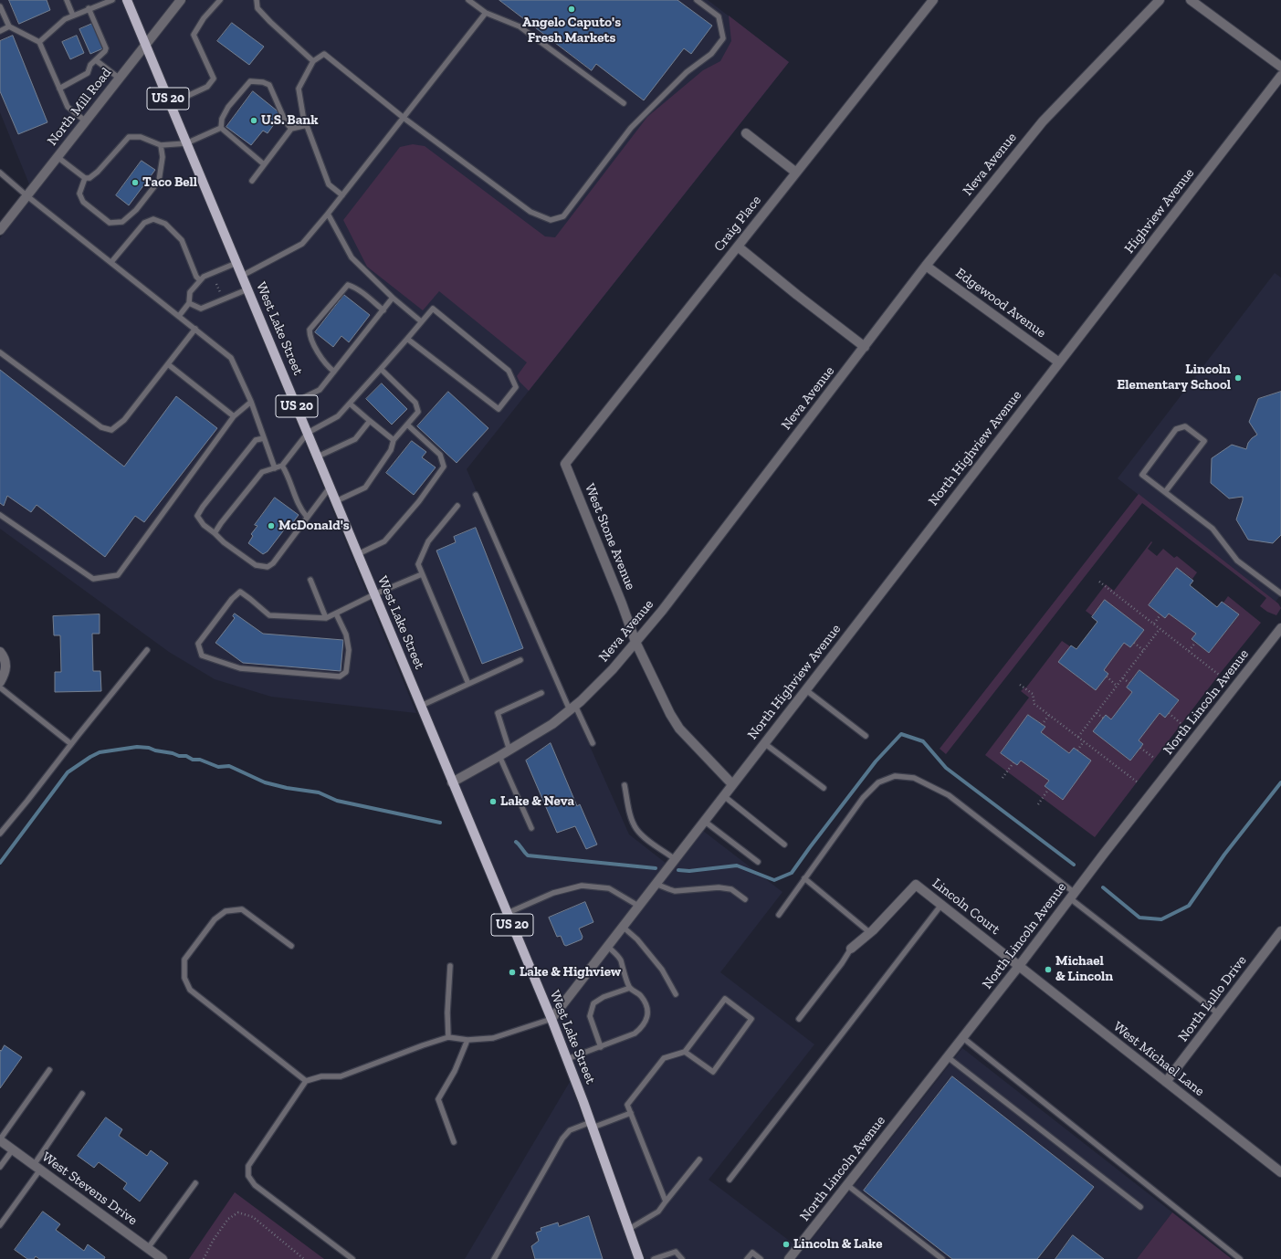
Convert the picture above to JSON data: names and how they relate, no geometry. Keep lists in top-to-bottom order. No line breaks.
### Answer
{"streets":{"main road":["US 20","West Lake Street"],"street":["North Mill Road","Neva Avenue","Highview Avenue","Craig Place","Edgewood Avenue","North Highview Avenue","West Stone Avenue","North Lincoln Avenue","Lincoln Court","North Lullo Drive","West Michael Lane","West Stevens Drive"]},"crossings":[["North Mill Road","West Lake Street"],["Neva Avenue","Edgewood Avenue"],["Neva Avenue","West Lake Street"],["Neva Avenue","West Stone Avenue"],["Highview Avenue","Edgewood Avenue"],["Highview Avenue","North Highview Avenue"],["Craig Place","West Stone Avenue"],["Edgewood Avenue","North Highview Avenue"],["West Lake Street","North Highview Avenue"],["North Highview Avenue","West Stone Avenue"],["North Lincoln Avenue","Lincoln Court"],["North Lincoln Avenue","West Michael Lane"],["Lincoln Court","West Michael Lane"],["North Lullo Drive","West Michael Lane"]],"places":["Angelo Caputo's Fresh Markets","U.S. Bank","Taco Bell","Lincoln Elementary School","McDonald's","Lake & Neva","Michael & Lincoln","Lake & Highview","Lincoln & Lake"]}
